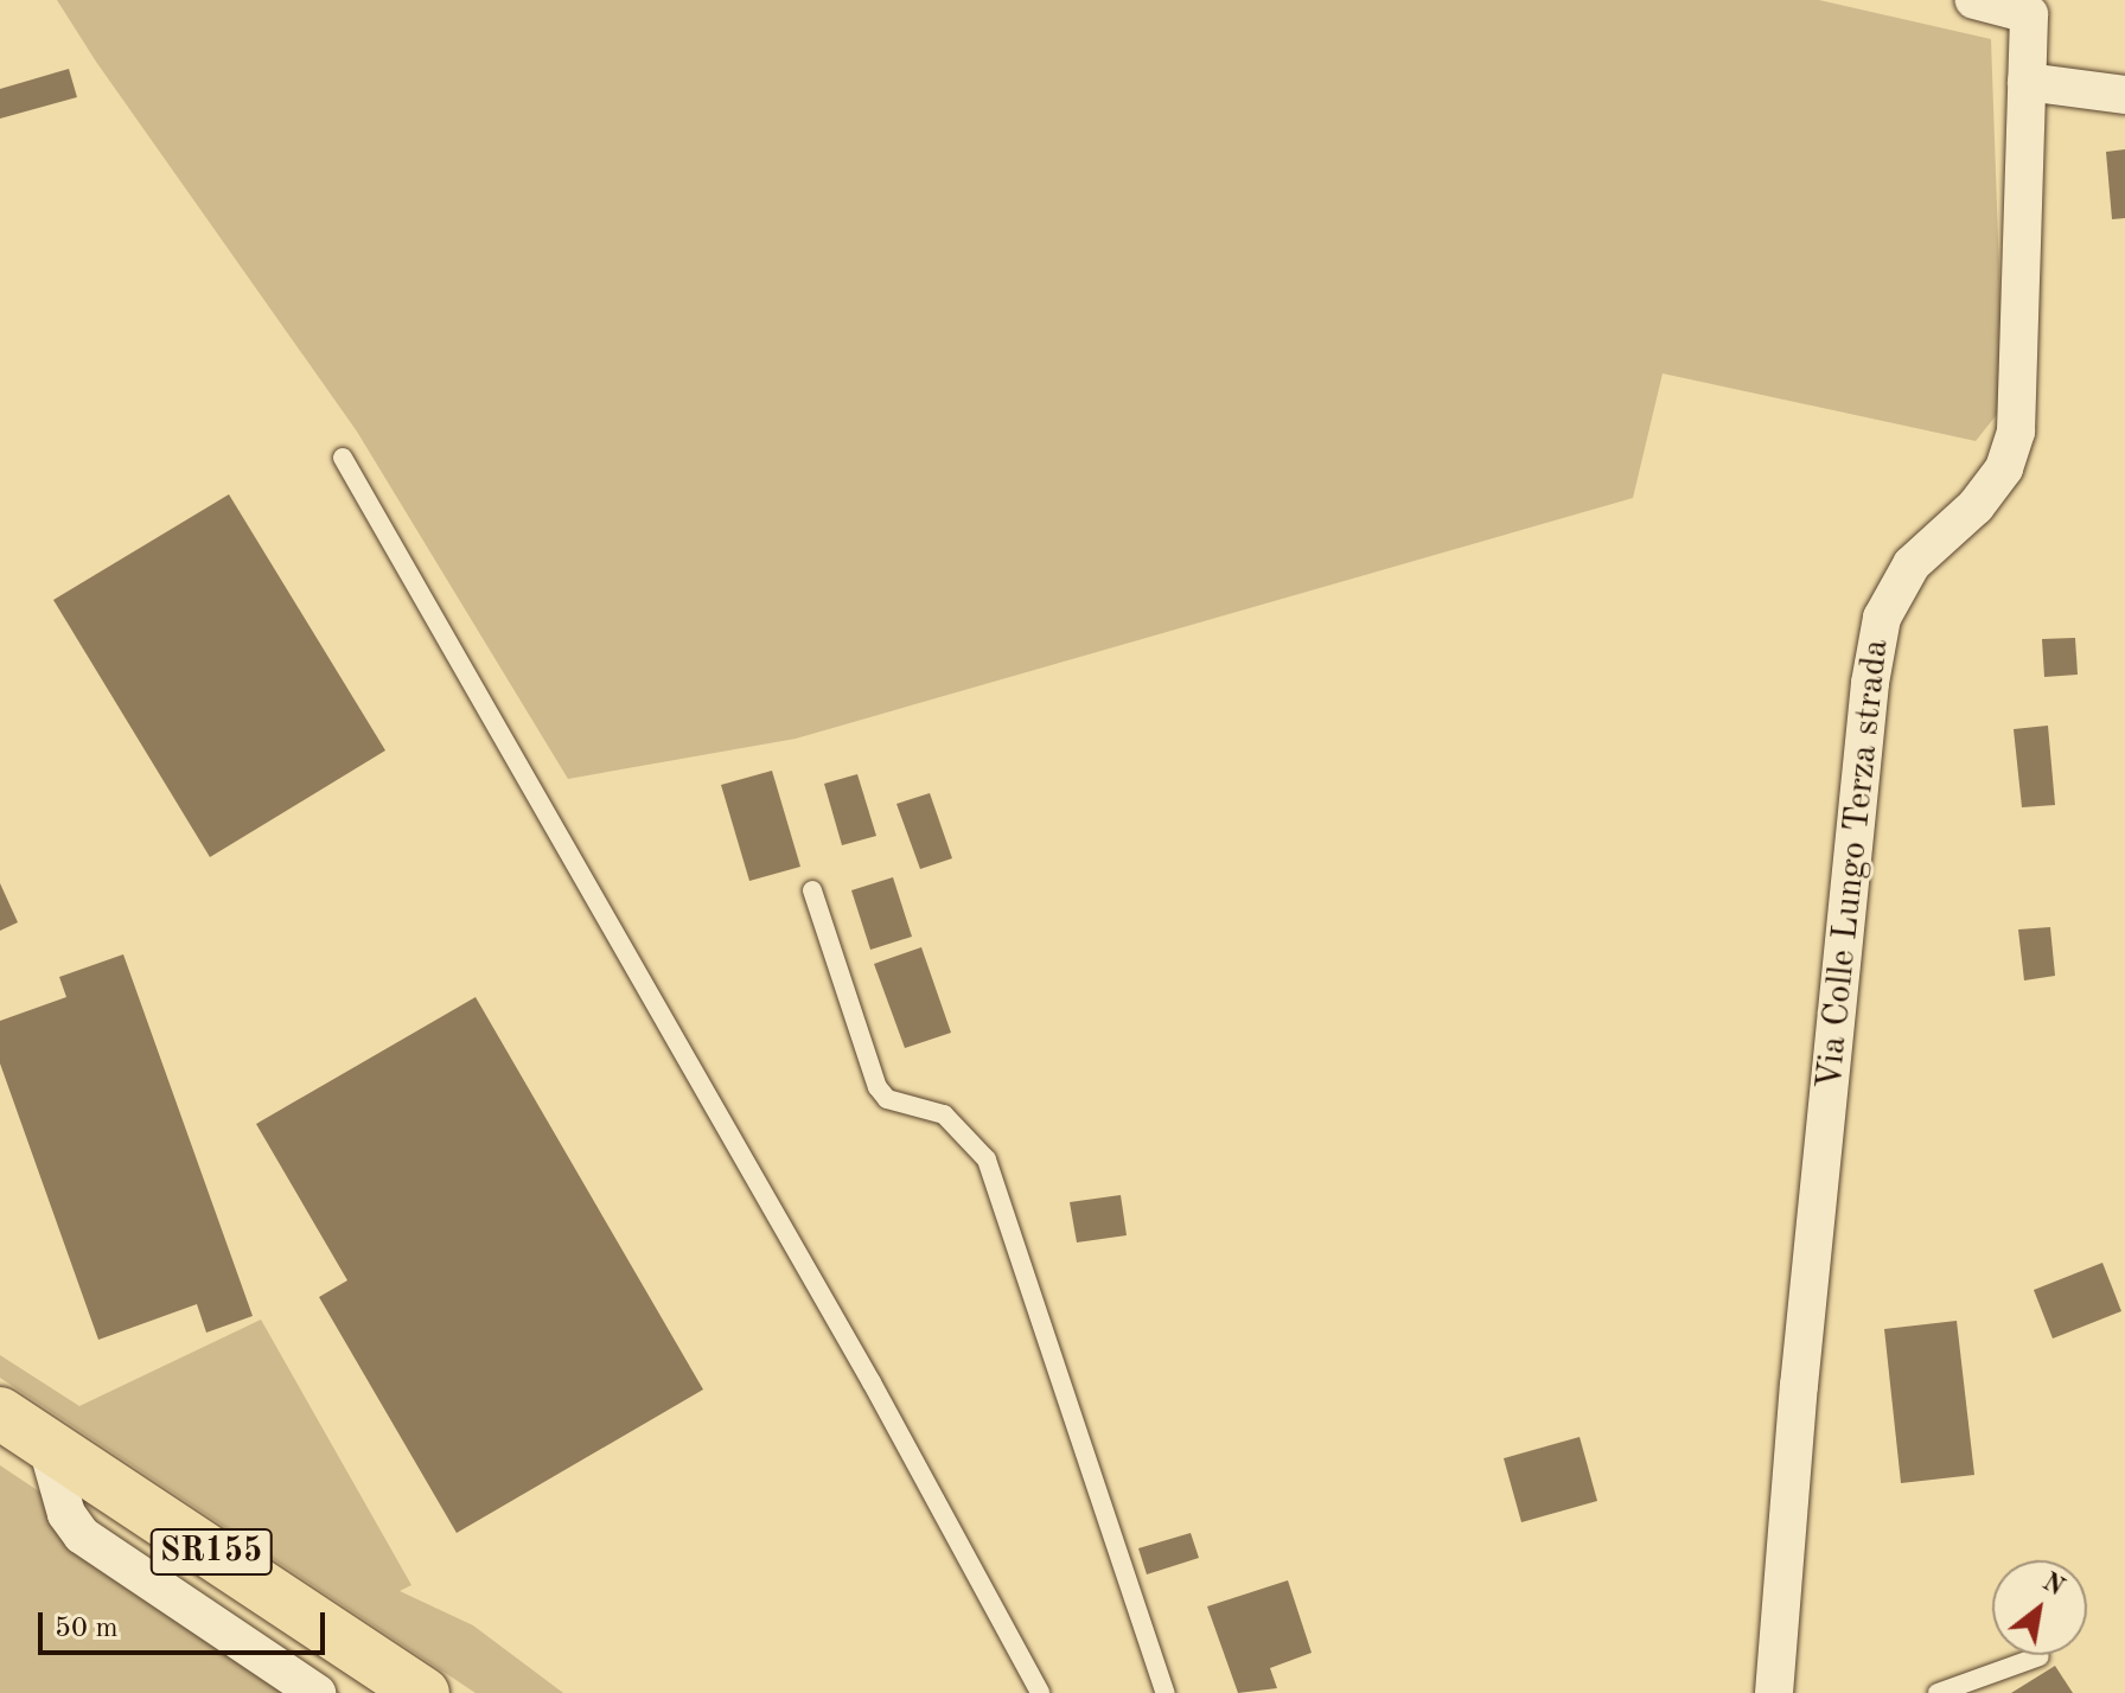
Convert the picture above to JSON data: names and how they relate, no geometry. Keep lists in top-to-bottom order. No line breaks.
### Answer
{"streets":{"main road":["SR155"],"street":["Via Colle Lungo Terza strada"]},"scale_bar":"50 m","north":"top right"}
